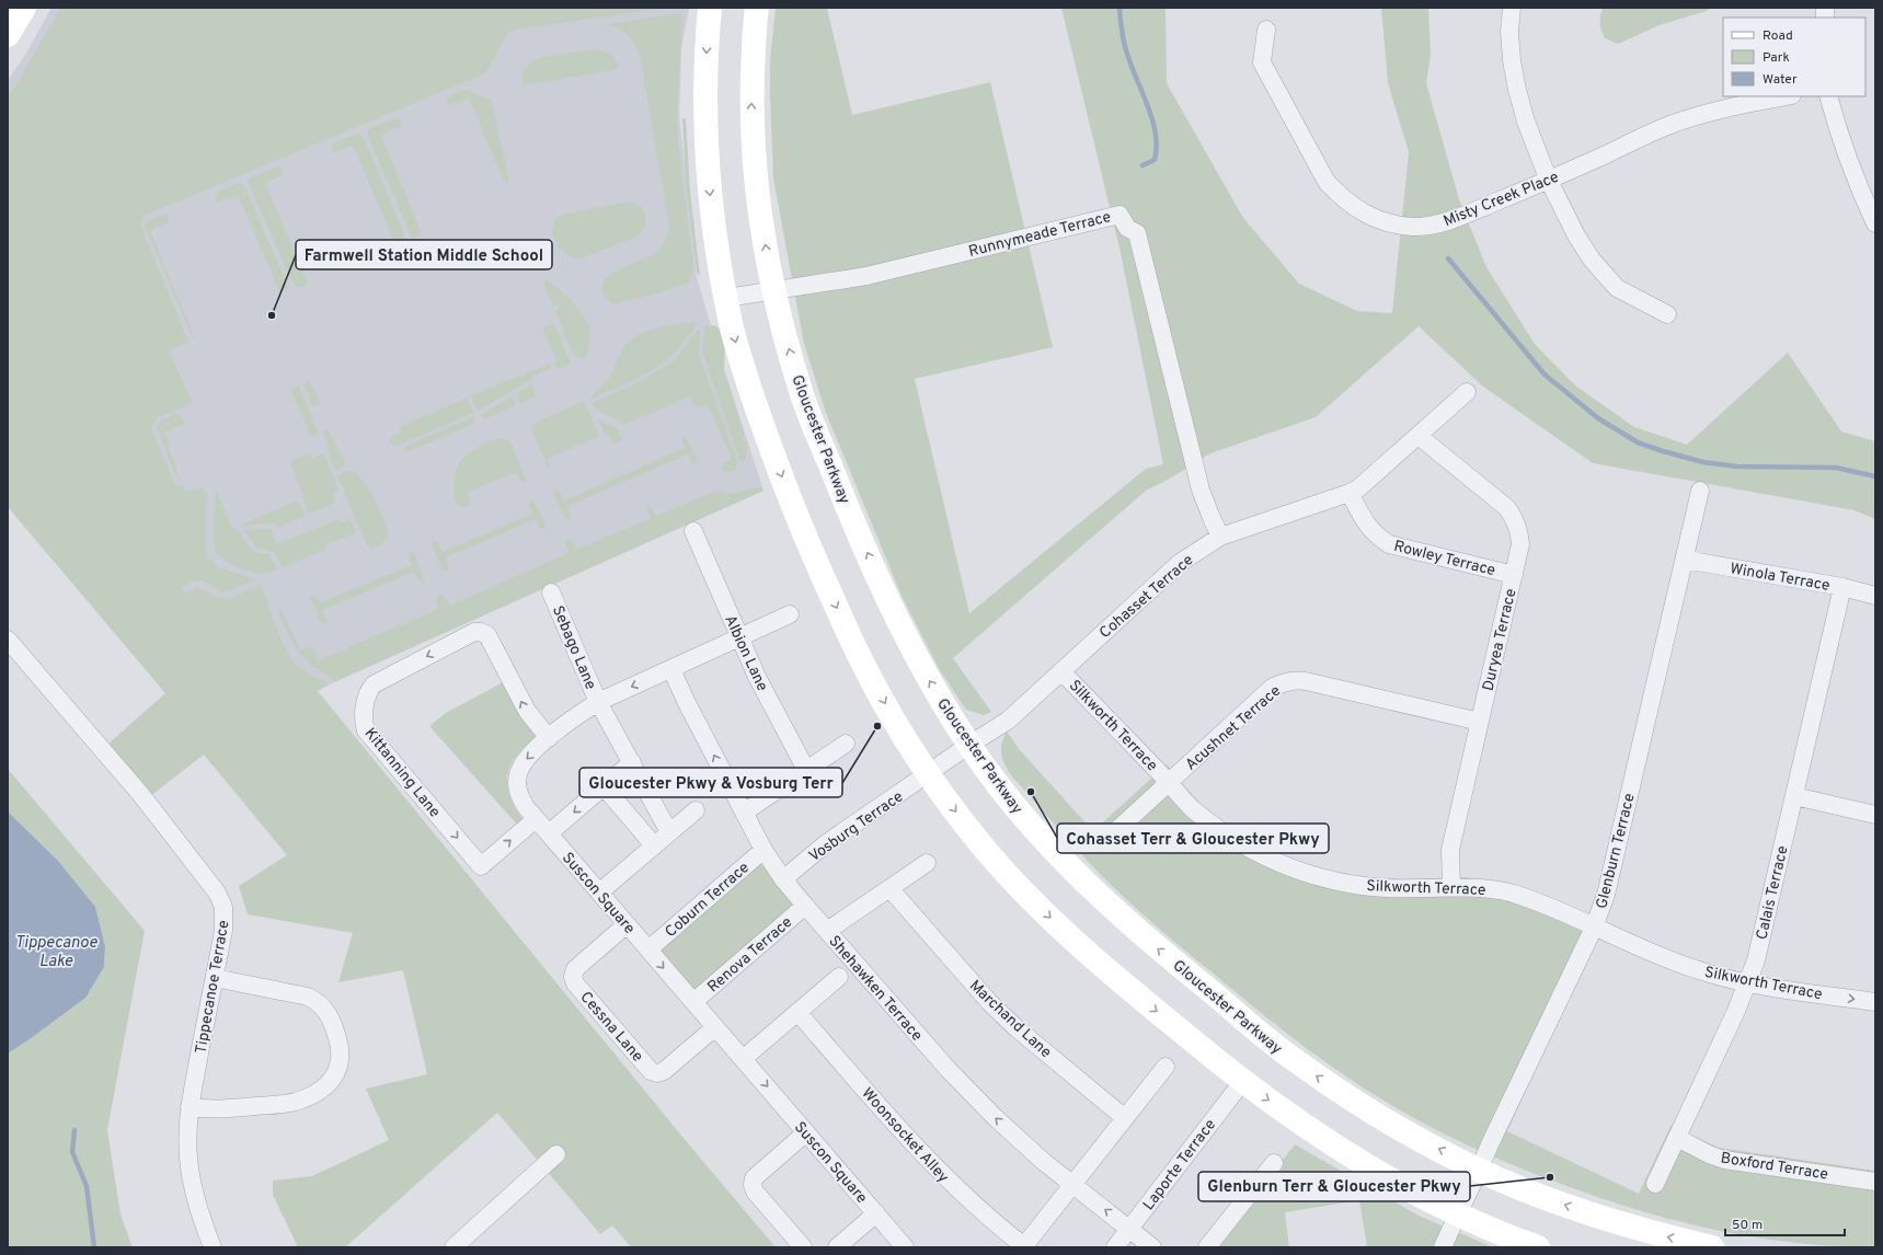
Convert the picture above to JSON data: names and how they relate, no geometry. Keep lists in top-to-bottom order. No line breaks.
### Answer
{"streets":{"main road":["Gloucester Parkway"],"street":["Misty Creek Place","Runnymeade Terrace","Rowley Terrace","Winola Terrace","Cohasset Terrace","Duryea Terrace","Sebago Lane","Albion Lane","Silkworth Terrace","Acushnet Terrace","Kittanning Lane","Vosburg Terrace","Glenburn Terrace","Suscon Square","Calais Terrace","Coburn Terrace","Renova Terrace","Tippecanoe Terrace","Shehawken Terrace","Marchand Lane","Cessna Lane","Woonsocket Alley","Laporte Terrace","Boxford Terrace"]},"crossings":[["Runnymeade Terrace","Gloucester Parkway"],["Runnymeade Terrace","Cohasset Terrace"],["Gloucester Parkway","Cohasset Terrace"],["Gloucester Parkway","Glenburn Terrace"],["Rowley Terrace","Cohasset Terrace"],["Rowley Terrace","Duryea Terrace"],["Winola Terrace","Glenburn Terrace"],["Winola Terrace","Calais Terrace"],["Cohasset Terrace","Duryea Terrace"],["Cohasset Terrace","Silkworth Terrace"],["Cohasset Terrace","Vosburg Terrace"],["Duryea Terrace","Silkworth Terrace"],["Duryea Terrace","Acushnet Terrace"],["Sebago Lane","Suscon Square"],["Albion Lane","Suscon Square"],["Silkworth Terrace","Acushnet Terrace"],["Silkworth Terrace","Glenburn Terrace"],["Silkworth Terrace","Calais Terrace"],["Kittanning Lane","Suscon Square"],["Vosburg Terrace","Shehawken Terrace"],["Suscon Square","Coburn Terrace"],["Suscon Square","Renova Terrace"],["Suscon Square","Shehawken Terrace"],["Suscon Square","Cessna Lane"],["Calais Terrace","Boxford Terrace"],["Coburn Terrace","Shehawken Terrace"],["Renova Terrace","Shehawken Terrace"],["Shehawken Terrace","Laporte Terrace"]],"one_way":["Shehawken Terrace"],"water":["Tippecanoe Lake"],"places":["Farmwell Station Middle School","Gloucester Pkwy & Vosburg Terr","Cohasset Terr & Gloucester Pkwy","Glenburn Terr & Gloucester Pkwy"],"legend":["Road","Park","Water"],"scale_bar":"50 m"}
